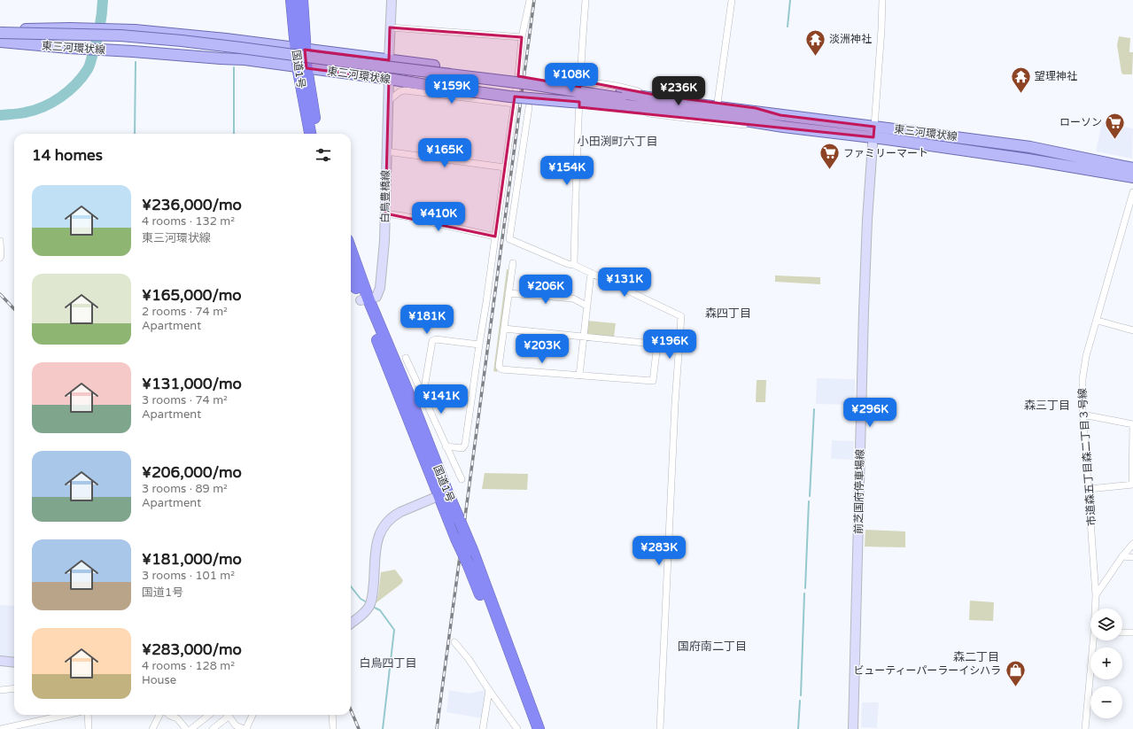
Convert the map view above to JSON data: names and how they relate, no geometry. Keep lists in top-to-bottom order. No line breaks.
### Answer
{"streets":{"highway":["国道1号"],"main road":["東三河環状線","白鳥豊橋線","前芝国府停車場線"],"street":["市道森五丁目森二丁目３号線"]},"crossings":[["東三河環状線","国道1号"],["東三河環状線","白鳥豊橋線"],["東三河環状線","前芝国府停車場線"],["国道1号","白鳥豊橋線"]],"districts":["小田渕町六丁目","森四丁目","森三丁目","国府南二丁目","森二丁目","白鳥四丁目"],"places":{"temple":["淡洲神社","望理神社"],"supermarket":["ローソン","ファミリーマート"],"shop":["ビューティーパーラーイシハラ"]},"page":{"price":["¥108K","¥159K","¥236K","¥165K","¥154K","¥410K","¥131K","¥206K","¥181K","¥196K","¥203K","¥141K","¥296K","¥283K"],"heading":"14 homes","list":[{"name":"¥236,000/mo","note":"4 rooms · 132 m² · 東三河環状線"},{"name":"¥165,000/mo","note":"2 rooms · 74 m² · Apartment"},{"name":"¥131,000/mo","note":"3 rooms · 74 m² · Apartment"},{"name":"¥206,000/mo","note":"3 rooms · 89 m² · Apartment"},{"name":"¥181,000/mo","note":"3 rooms · 101 m² · 国道1号"},{"name":"¥283,000/mo","note":"4 rooms · 128 m² · House"}],"map_buttons":["+","−"]}}
